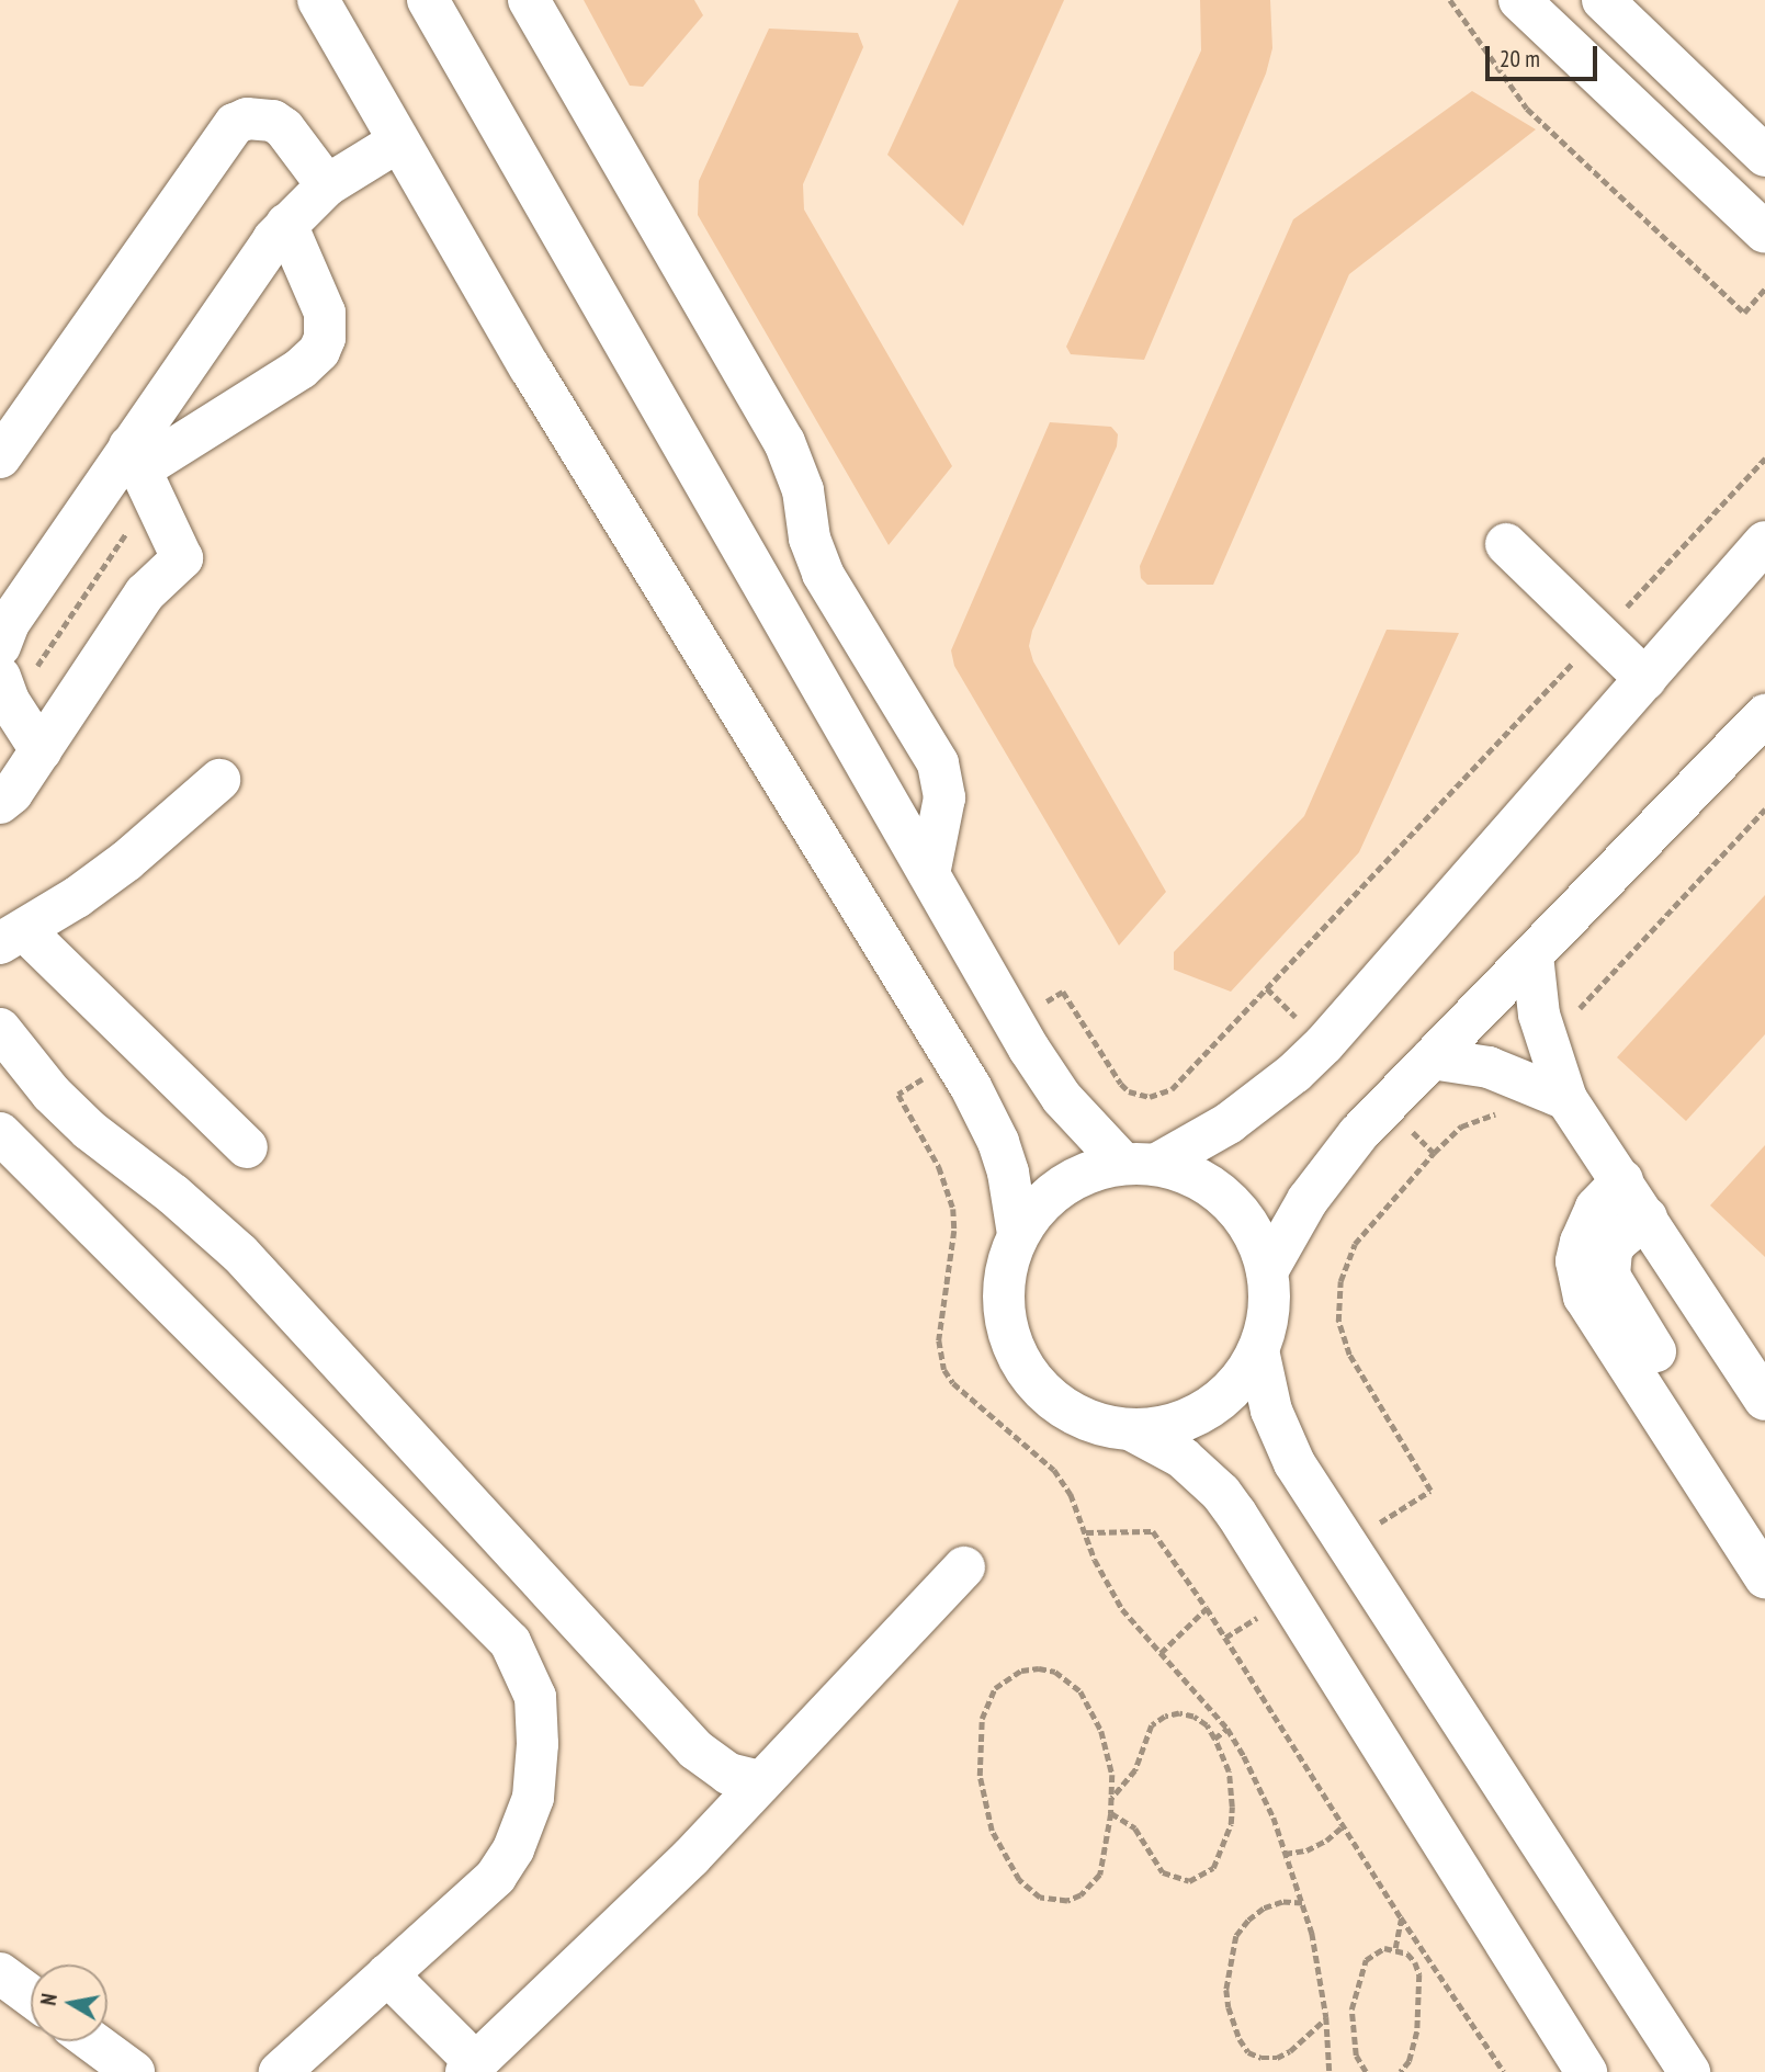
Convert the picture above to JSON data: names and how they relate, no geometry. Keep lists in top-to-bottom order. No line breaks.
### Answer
{"scale_bar":"20 m","north":"left"}
